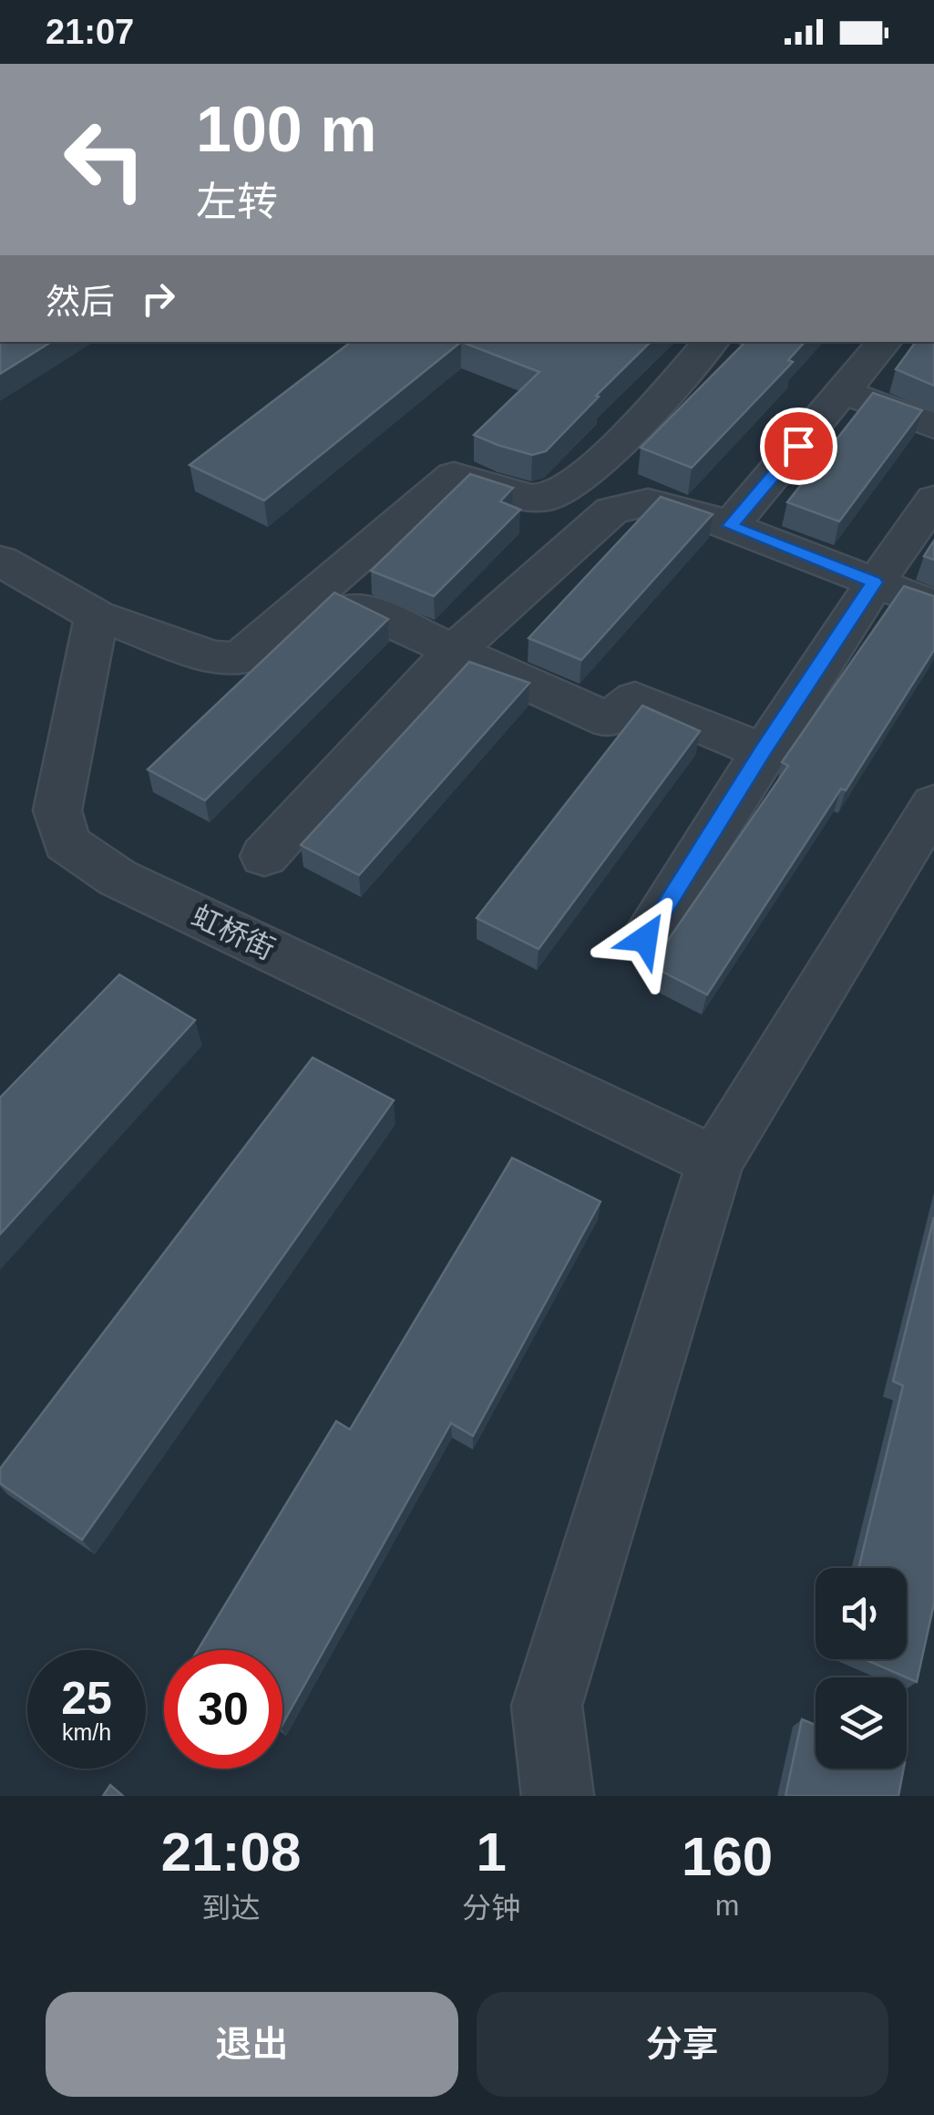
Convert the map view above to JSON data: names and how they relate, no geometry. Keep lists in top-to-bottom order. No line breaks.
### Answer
{"streets":{"street":["虹桥街"]},"page":{"status":"21:07","turn":["100 m","左转"],"then":"然后","speed":"25 km/h","limit":"30","eta":["21:08","到达","1","分钟","160","m"],"buttons":["退出","分享"]}}
